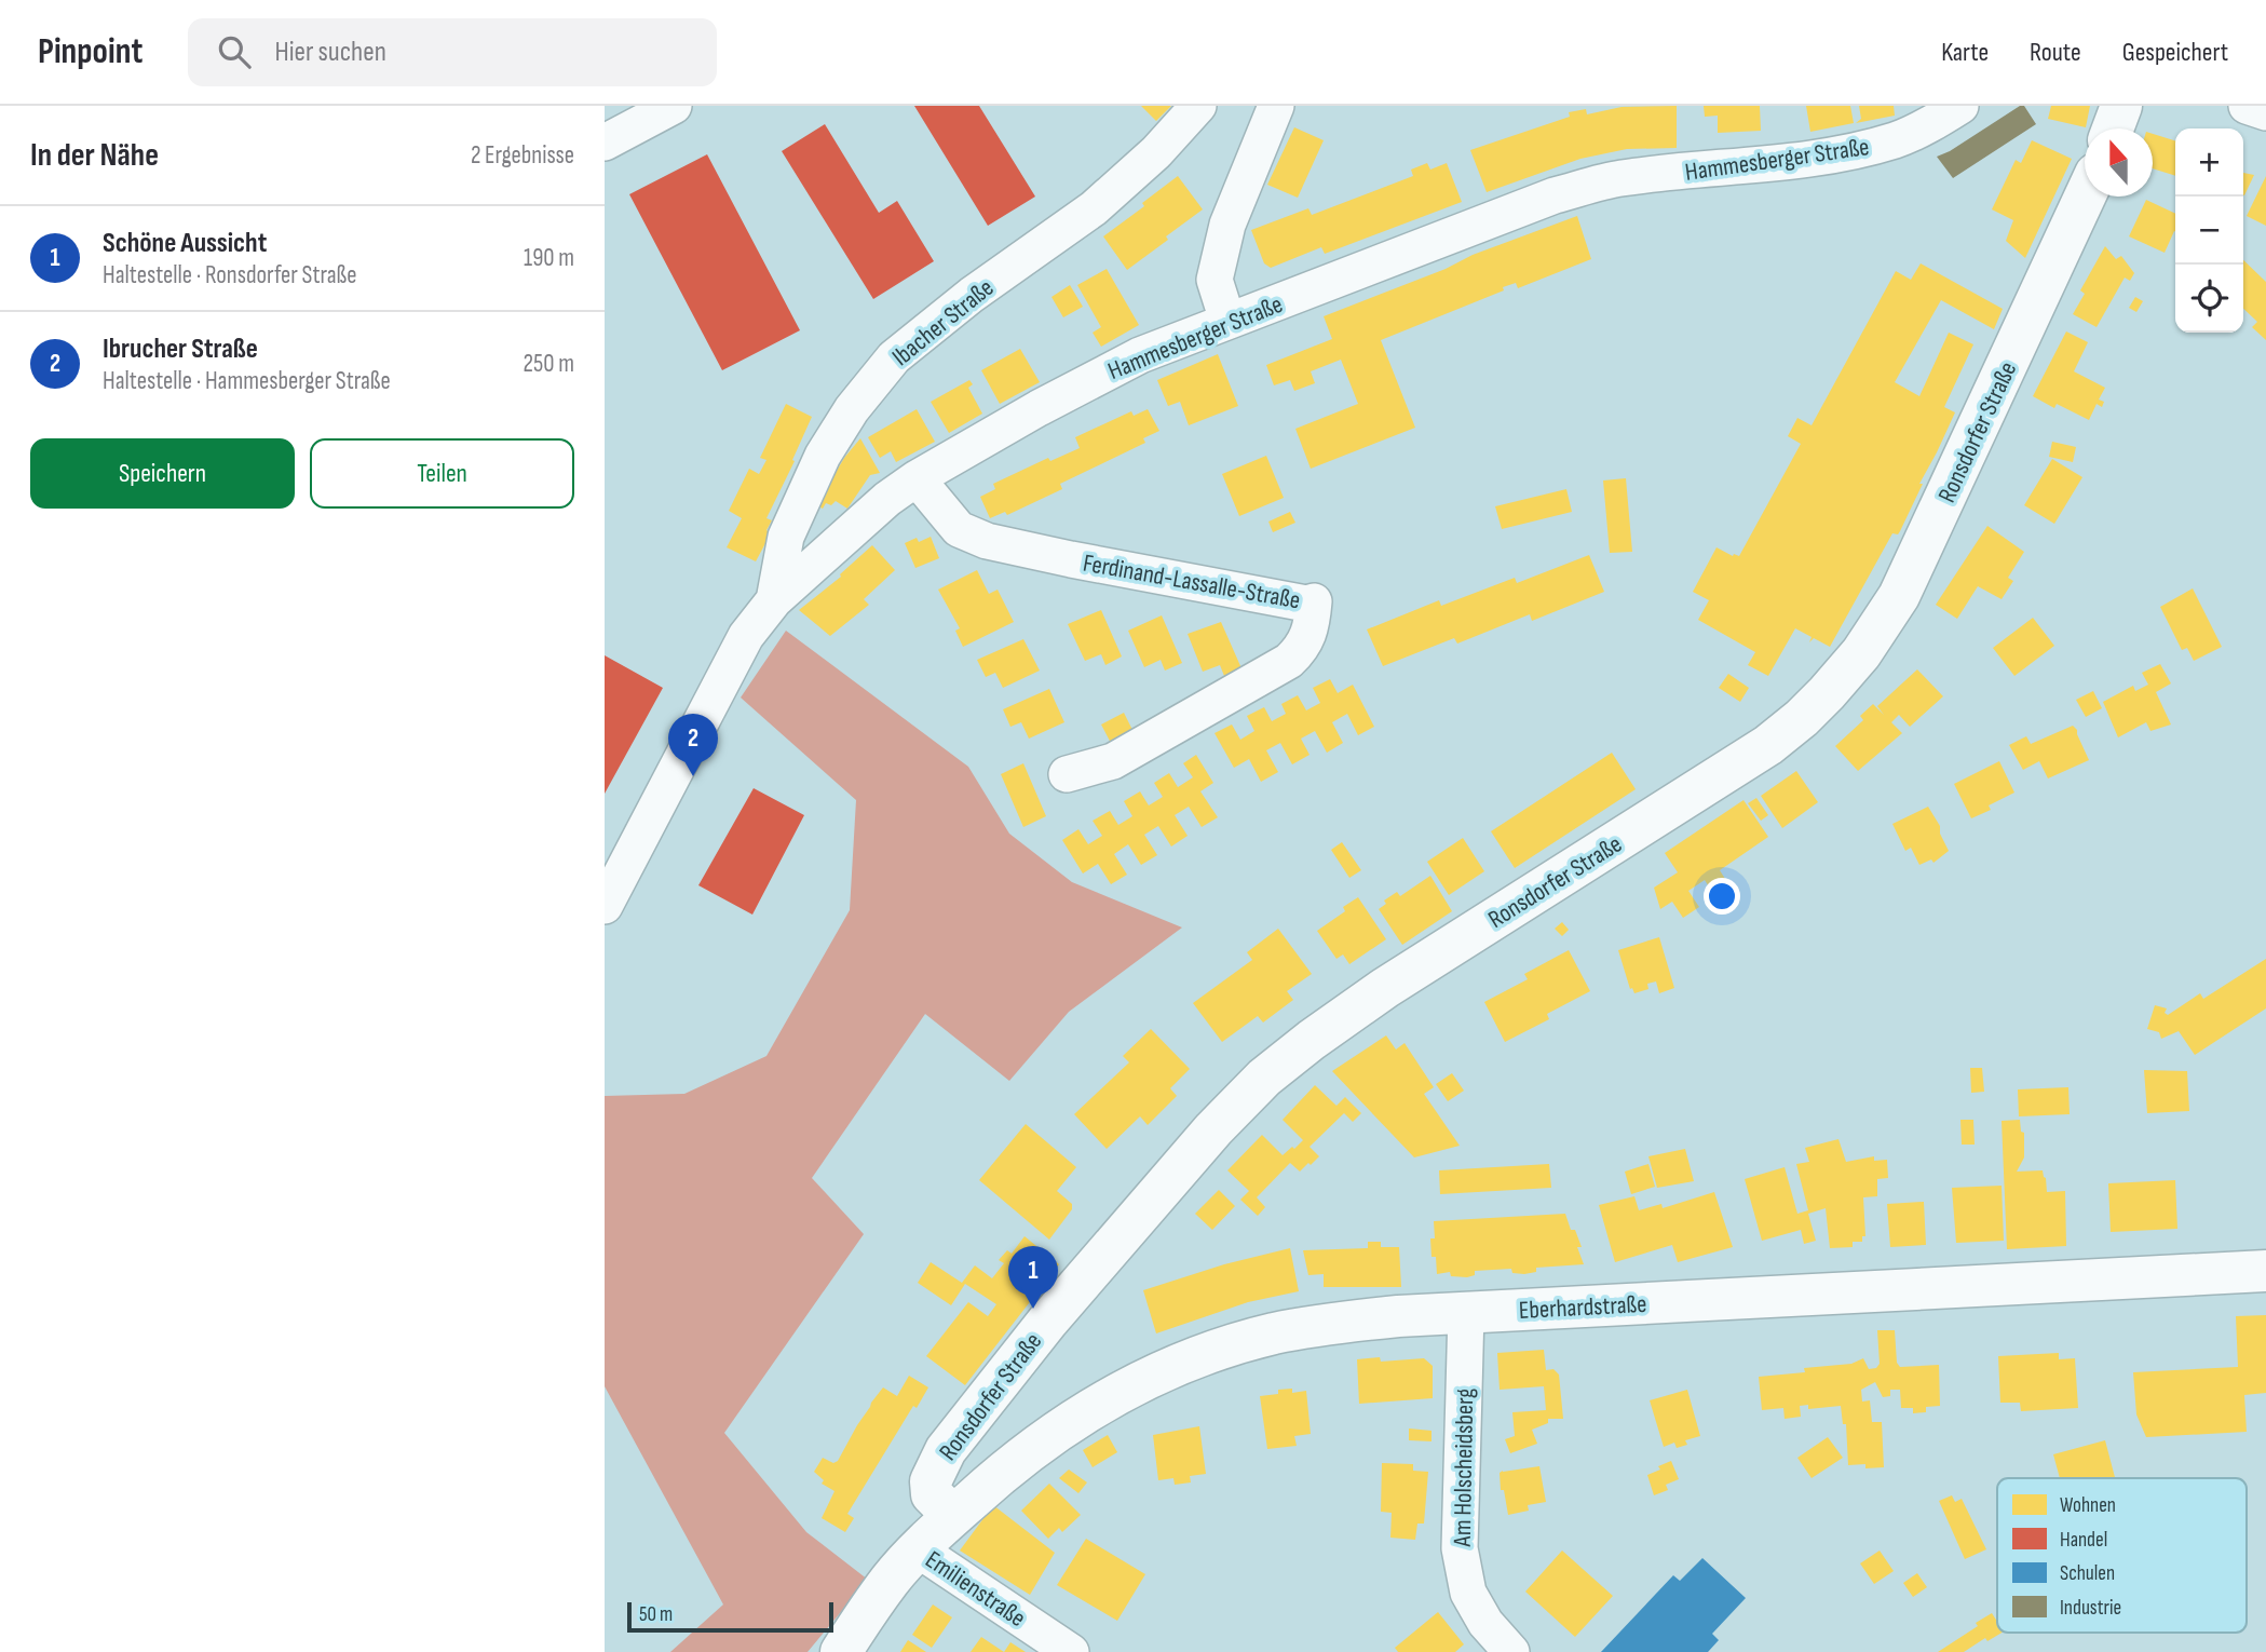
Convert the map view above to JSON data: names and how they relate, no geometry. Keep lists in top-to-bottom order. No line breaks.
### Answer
{"streets":{"main road":["Ronsdorfer Straße","Eberhardstraße"],"street":["Hammesberger Straße","Ibacher Straße","Ferdinand-Lassalle-Straße","Am Holscheidsberg","Emilienstraße"]},"crossings":[["Hammesberger Straße","Ibacher Straße"],["Hammesberger Straße","Ferdinand-Lassalle-Straße"],["Ronsdorfer Straße","Eberhardstraße"],["Eberhardstraße","Am Holscheidsberg"],["Eberhardstraße","Emilienstraße"]],"legend":["Wohnen","Handel","Schulen","Industrie"],"scale_bar":"50 m","north":"top","page":{"header":"Pinpoint","search":"Hier suchen","nav":["Karte","Route","Gespeichert"],"heading":["In der Nähe","2 Ergebnisse"],"map_buttons":["+","−"],"list":[{"mark":"1","name":"Schöne Aussicht","note":"Haltestelle · Ronsdorfer Straße","value":"190 m"},{"mark":"2","name":"Ibrucher Straße","note":"Haltestelle · Hammesberger Straße","value":"250 m"}],"buttons":["Speichern","Teilen"],"pins":["2","1"],"scale":"50 m"}}
